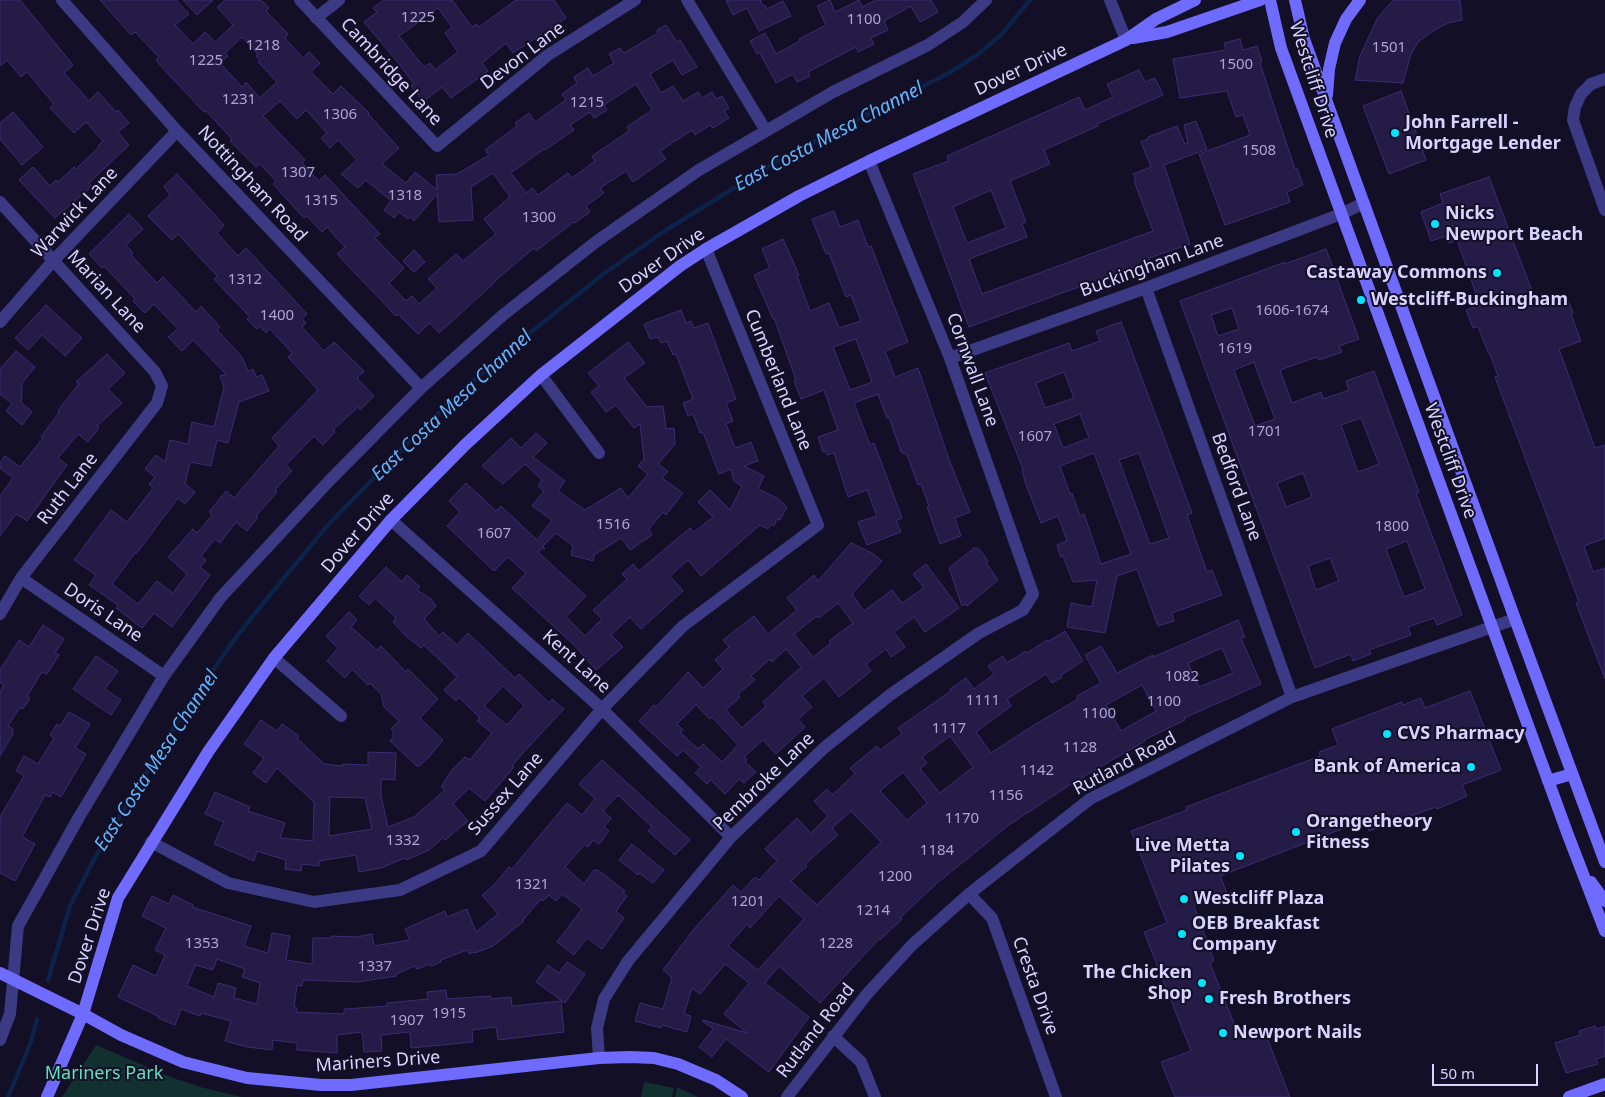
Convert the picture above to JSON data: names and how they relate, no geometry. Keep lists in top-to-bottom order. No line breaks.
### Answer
{"streets":{"street":["Devon Lane","Dover Drive","Cambridge Lane","Westcliff Drive","Nottingham Road","Warwick Lane","Buckingham Lane","Marian Lane","Cornwall Lane","Cumberland Lane","Bedford Lane","Ruth Lane","Doris Lane","Kent Lane","Rutland Road","Pembroke Lane","Sussex Lane","Cresta Drive","Mariners Drive"]},"crossings":[["Devon Lane","Cambridge Lane"],["Dover Drive","Cornwall Lane"],["Dover Drive","Cumberland Lane"],["Dover Drive","Kent Lane"],["Dover Drive","Sussex Lane"],["Dover Drive","Mariners Drive"],["Westcliff Drive","Buckingham Lane"],["Westcliff Drive","Rutland Road"],["Nottingham Road","Warwick Lane"],["Warwick Lane","Marian Lane"],["Buckingham Lane","Cornwall Lane"],["Buckingham Lane","Bedford Lane"],["Marian Lane","Ruth Lane"],["Cornwall Lane","Pembroke Lane"],["Cumberland Lane","Sussex Lane"],["Bedford Lane","Rutland Road"],["Ruth Lane","Doris Lane"],["Kent Lane","Pembroke Lane"],["Kent Lane","Sussex Lane"],["Rutland Road","Cresta Drive"],["Pembroke Lane","Mariners Drive"]],"water":["East Costa Mesa Channel"],"parks":["Mariners Park"],"places":["John Farrell - Mortgage Lender","Nicks Newport Beach","Castaway Commons","Westcliff-Buckingham","CVS Pharmacy","Bank of America","Orangetheory Fitness","Live Metta Pilates","Westcliff Plaza","OEB Breakfast Company","The Chicken Shop","Fresh Brothers","Newport Nails"],"house_numbers":["1225","1100","1218","1501","1225","1500","1231","1215","1306","1508","1307","1318","1315","1300","1312","1606-1674","1400","1619","1701","1607","1516","1800","1607","1082","1111","1100","1100","1117","1128","1142","1156","1170","1332","1184","1200","1321","1201","1214","1353","1228","1337","1915","1907"],"scale_bar":"50 m"}
